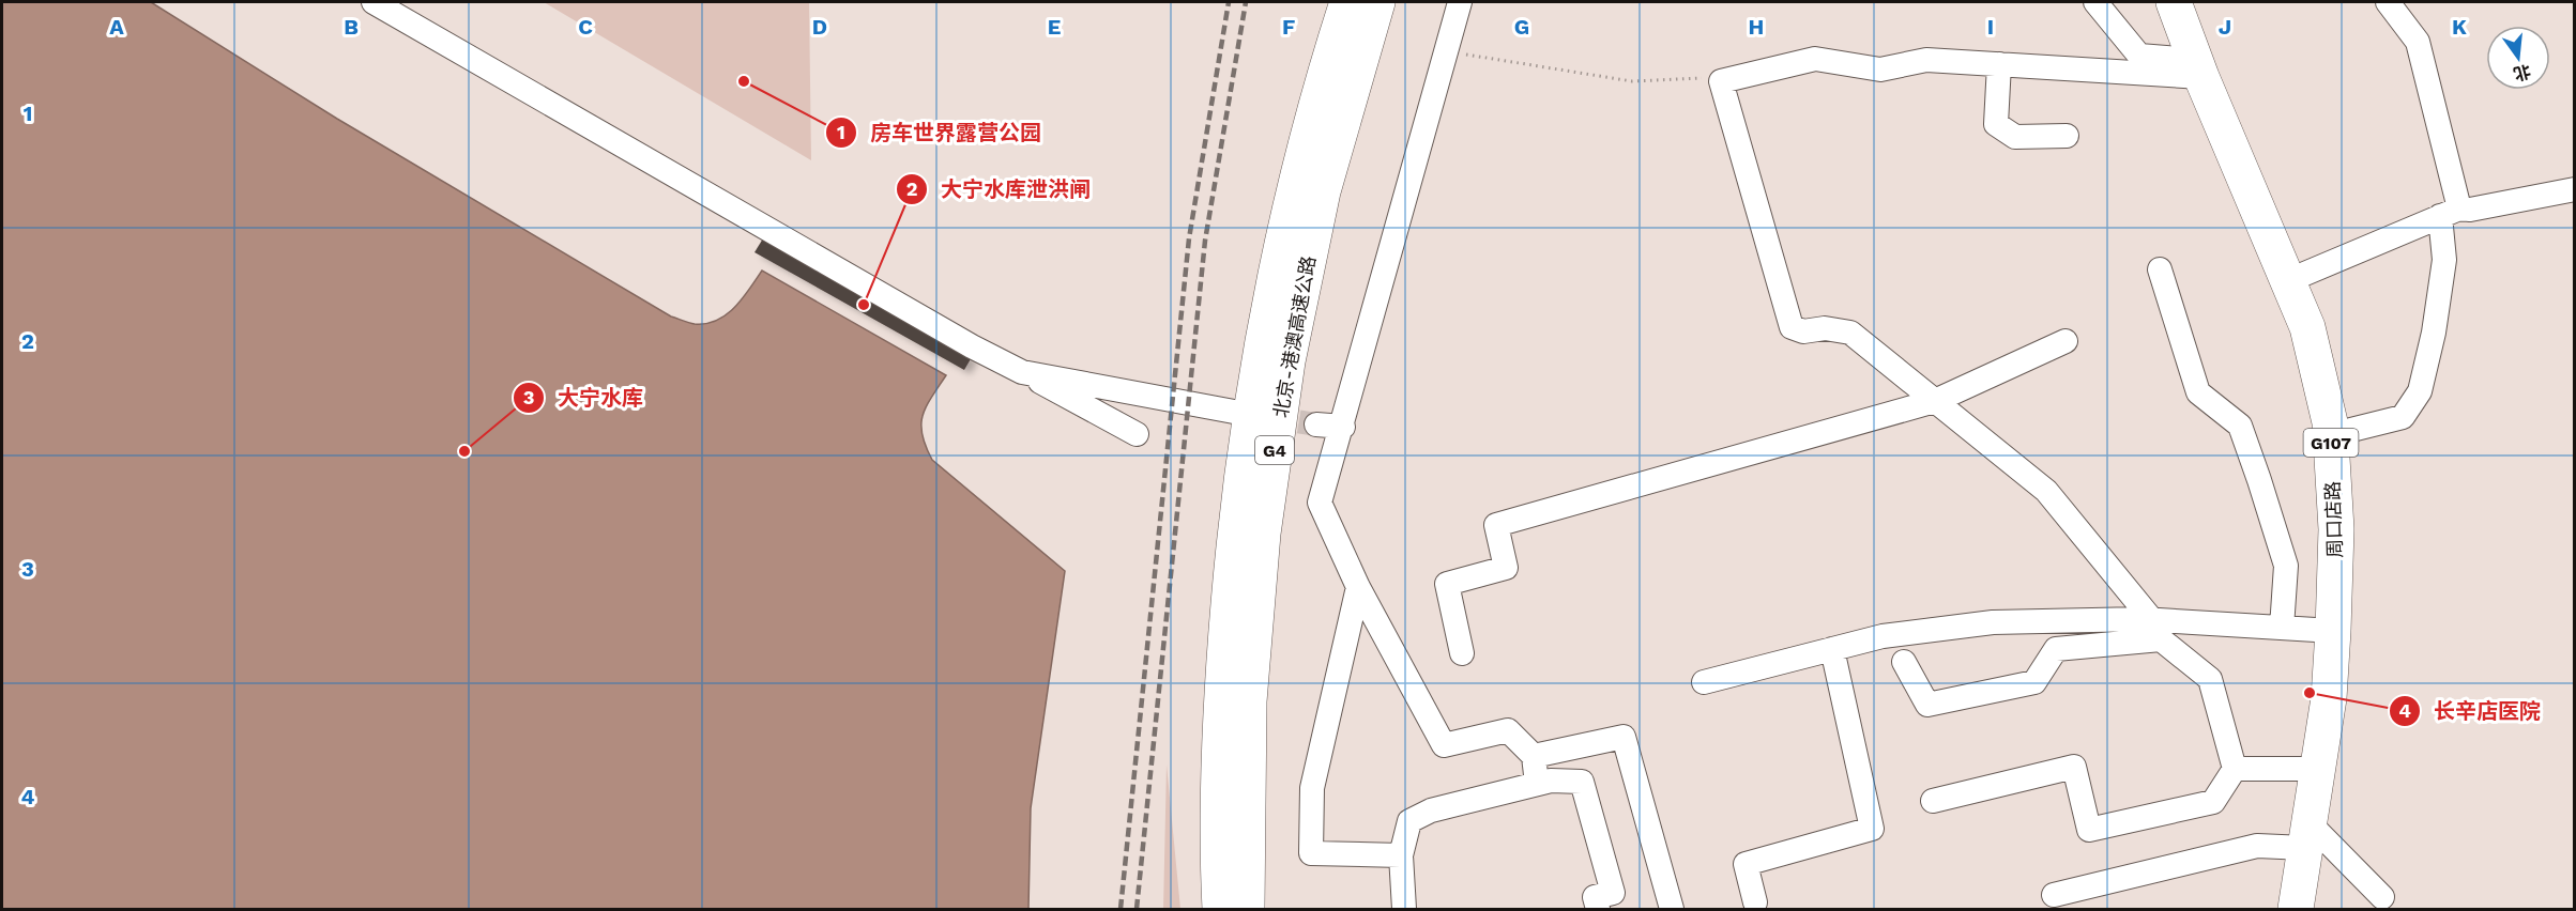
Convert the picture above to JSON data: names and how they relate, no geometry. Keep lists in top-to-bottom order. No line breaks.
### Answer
{"streets":{"highway":["北京-港澳高速公路","G107","G4","周口店路"]},"places":["房车世界露营公园","大宁水库泄洪闸","大宁水库","长辛店医院"],"north":"bottom","grid":{"columns":["A","B","C","D","E","F","G","H","I","J","K"],"rows":["1","2","3","4"]}}
